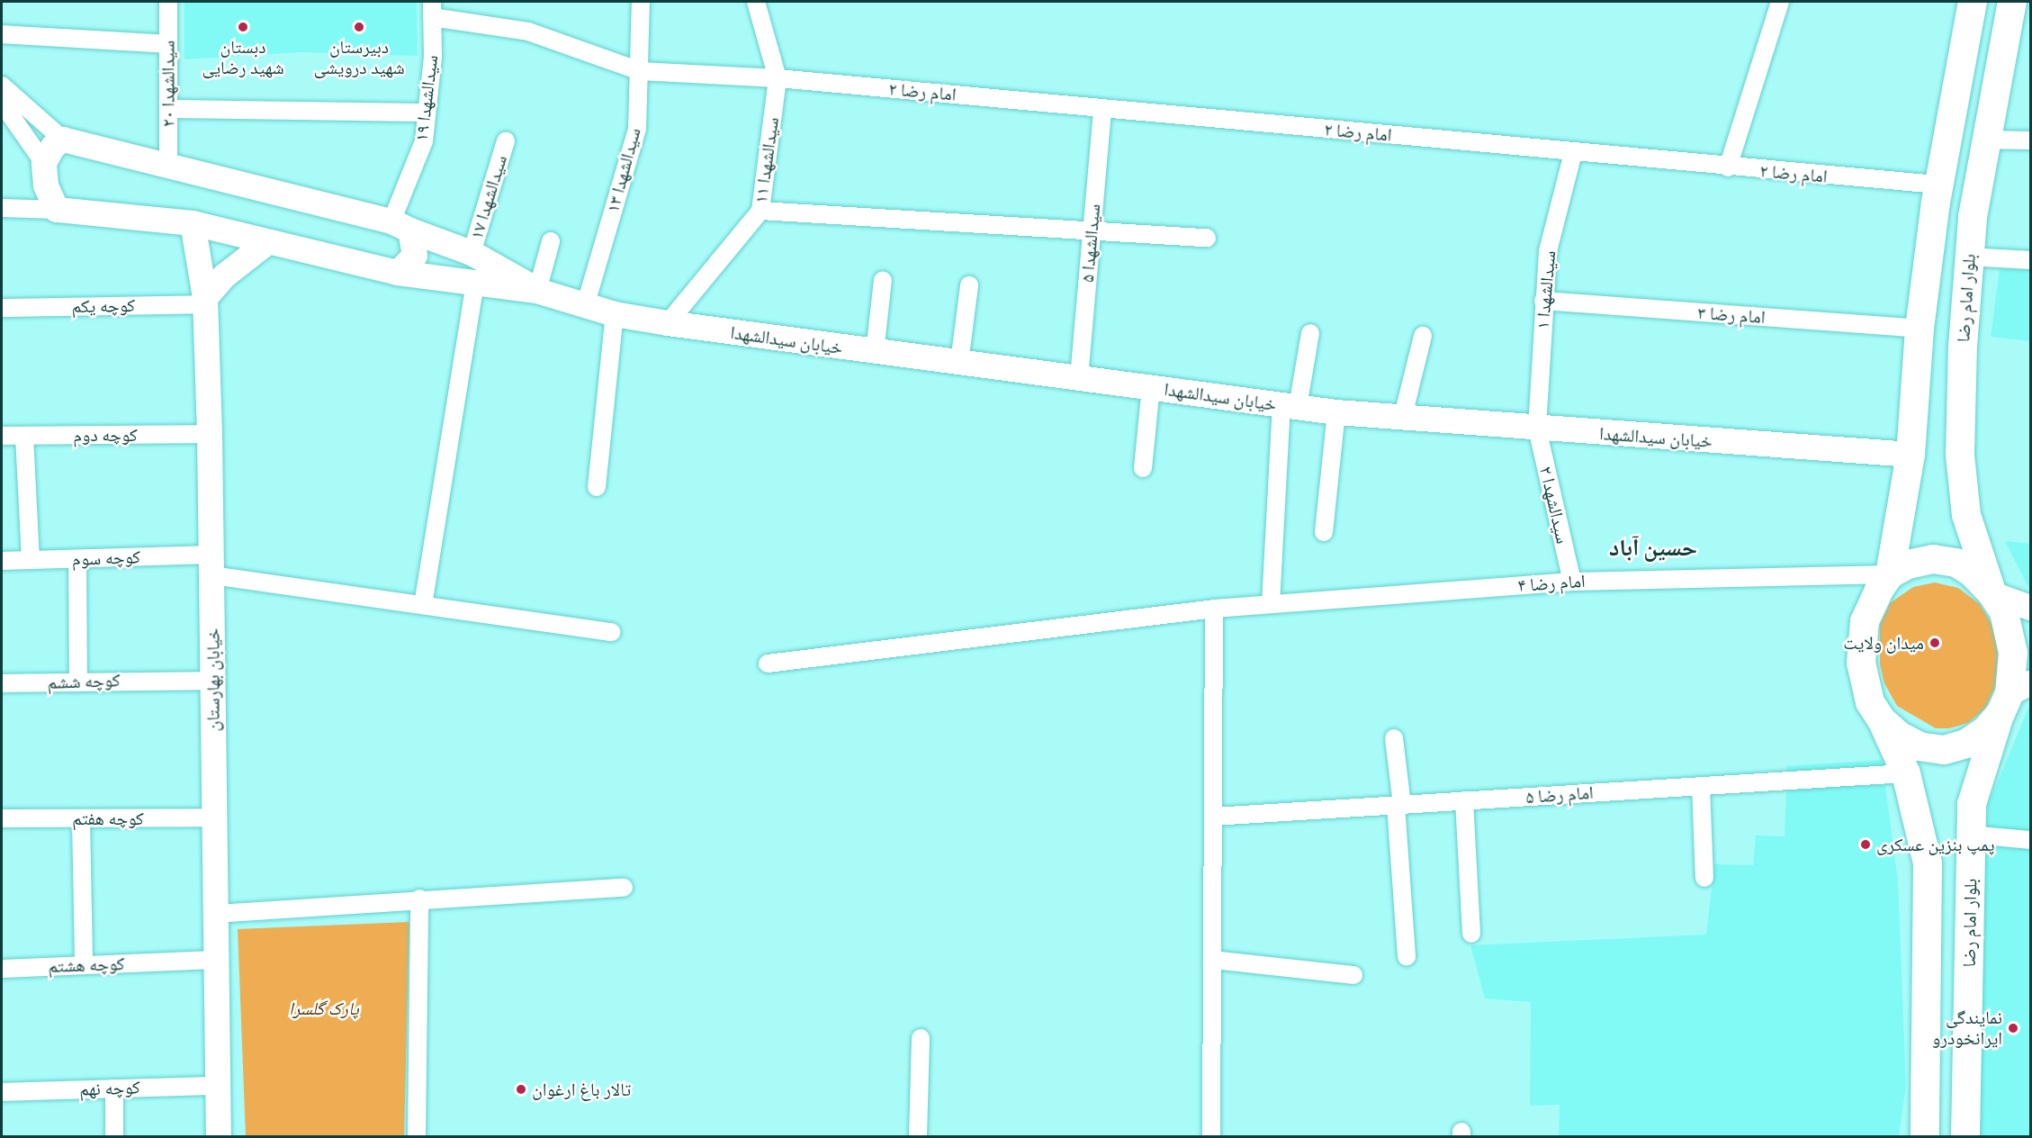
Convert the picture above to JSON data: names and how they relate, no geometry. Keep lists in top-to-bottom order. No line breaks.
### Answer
{"streets":{"main road":["بلوار امام رضا"],"street":["سیدالشهدا ۲۰","امام رضا ۲","سیدالشهدا ۱۹","سیدالشهدا ۱۱","سیدالشهدا ۱۳","سیدالشهدا ۱۷","سیدالشهدا ۵","سیدالشهدا ۱","کوچه یکم","امام رضا ۳","خیابان سیدالشهدا","کوچه دوم","سیدالشهدا ۲","کوچه سوم","امام رضا ۴","خیابان بهارستان","کوچه ششم","امام رضا ۵","کوچه هفتم","کوچه هشتم","کوچه نهم"]},"crossings":[["امام رضا ۲","سیدالشهدا ۱۹"],["امام رضا ۲","سیدالشهدا ۱۱"],["امام رضا ۲","سیدالشهدا ۱۳"],["امام رضا ۲","سیدالشهدا ۵"],["امام رضا ۲","سیدالشهدا ۱"],["سیدالشهدا ۱۱","خیابان سیدالشهدا"],["سیدالشهدا ۱۳","خیابان سیدالشهدا"],["سیدالشهدا ۵","خیابان سیدالشهدا"],["سیدالشهدا ۱","امام رضا ۳"],["سیدالشهدا ۱","خیابان سیدالشهدا"],["سیدالشهدا ۱","سیدالشهدا ۲"],["بلوار امام رضا","امام رضا ۴"],["کوچه یکم","خیابان بهارستان"],["خیابان سیدالشهدا","سیدالشهدا ۲"],["کوچه دوم","خیابان بهارستان"],["سیدالشهدا ۲","امام رضا ۴"],["کوچه سوم","خیابان بهارستان"],["خیابان بهارستان","کوچه ششم"],["خیابان بهارستان","کوچه هفتم"],["خیابان بهارستان","کوچه هشتم"],["خیابان بهارستان","کوچه نهم"]],"districts":["حسین آباد"],"parks":["پارک گلسرا"],"places":["دبستان شهید رضایی","دبیرستان شهید درویشی","میدان ولایت","پمپ بنزین عسکری","نمایندگی ایرانخودرو","تالار باغ ارغوان"]}
